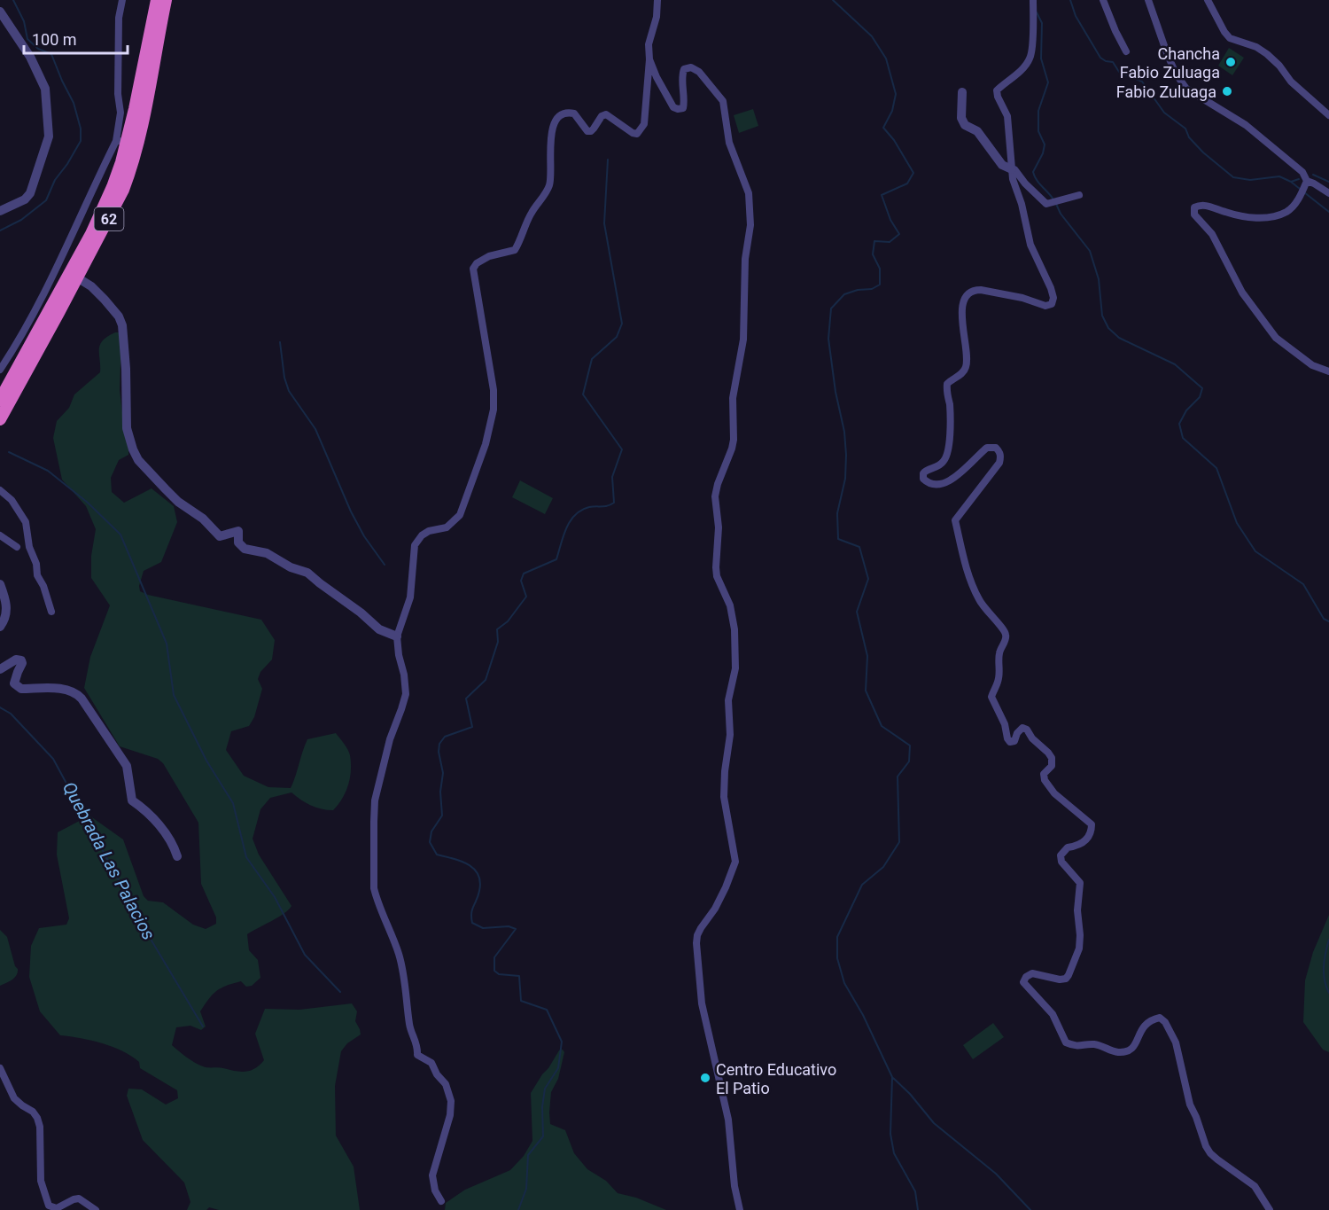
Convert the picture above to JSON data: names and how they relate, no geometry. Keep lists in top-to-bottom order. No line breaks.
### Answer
{"streets":{"highway":["62"]},"water":["Quebrada Las Palacios"],"places":["Chancha Fabio Zuluaga","Fabio Zuluaga","Centro Educativo El Patio"],"scale_bar":"100 m"}
